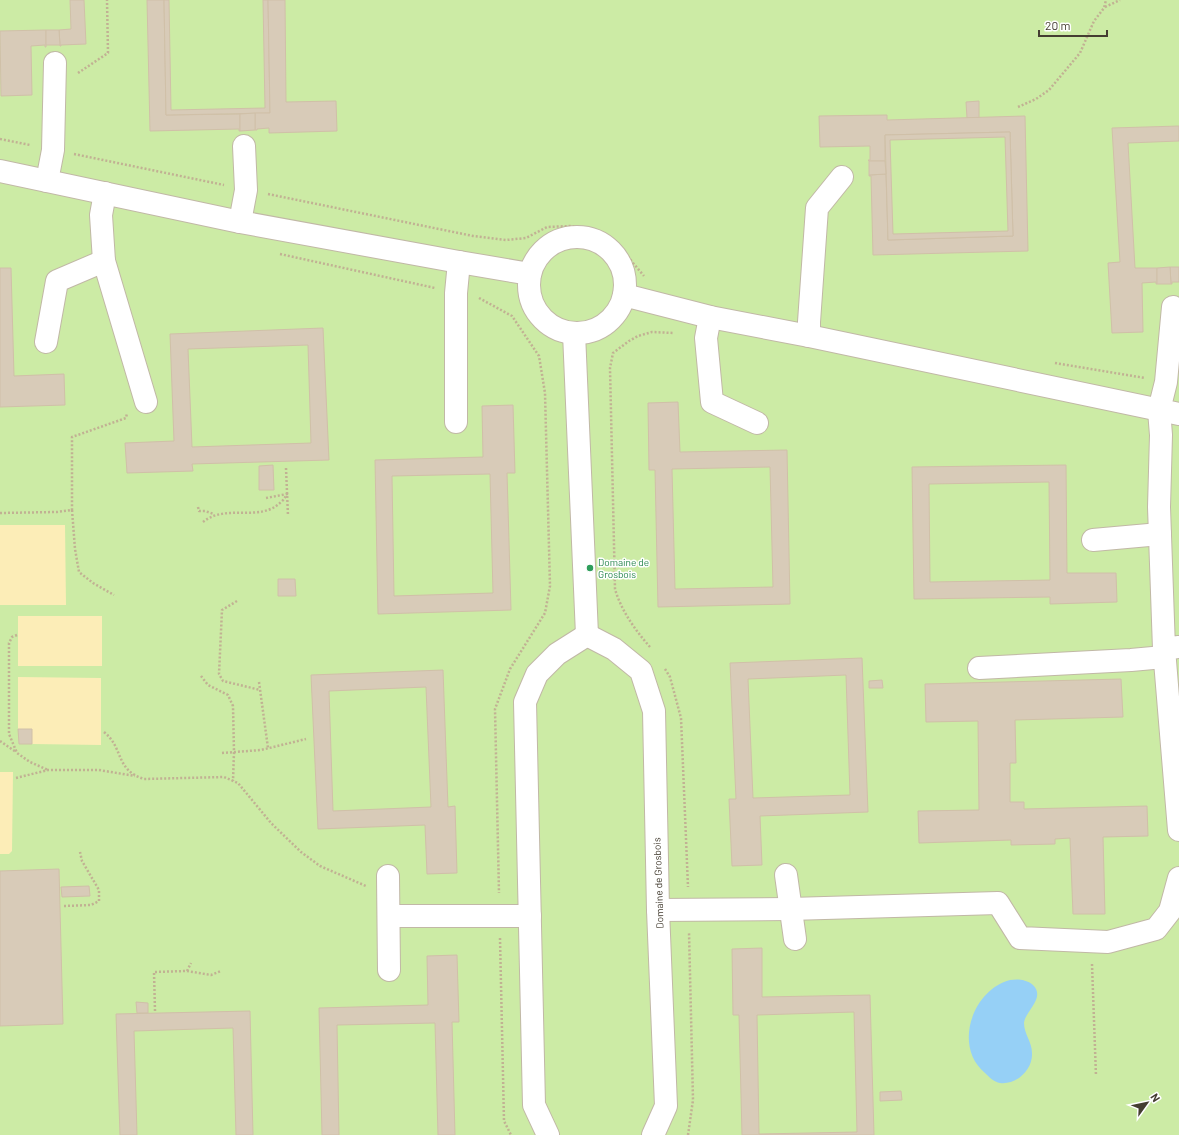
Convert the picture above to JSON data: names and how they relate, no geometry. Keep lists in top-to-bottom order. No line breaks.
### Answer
{"streets":{"lane":["Domaine de Grosbois"]},"places":["Domaine de Grosbois"],"scale_bar":"20 m","north":"top right"}
